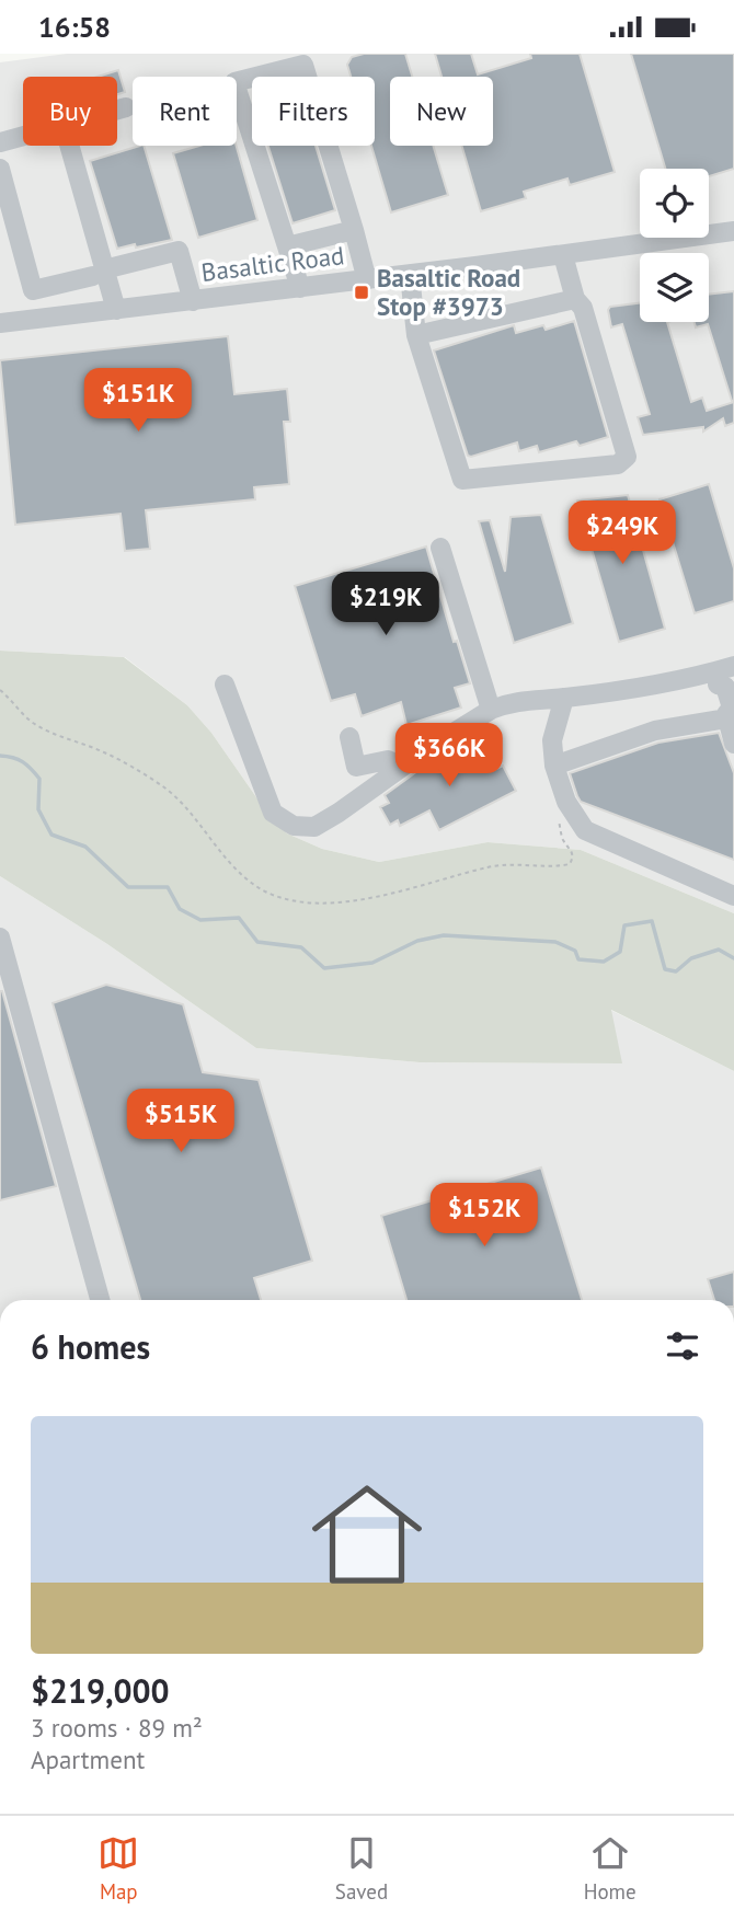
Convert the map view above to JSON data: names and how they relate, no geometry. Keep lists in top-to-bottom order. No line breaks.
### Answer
{"streets":{"street":["Basaltic Road"]},"places":{"transit":["Basaltic Road Stop #3973"]},"page":{"status":"16:58","chip":["Buy","Rent","Filters","New"],"price":["$151K","$249K","$219K","$366K","$515K","$152K"],"heading":"6 homes","list":[{"name":"$219,000","note":"3 rooms · 89 m² · Apartment"}],"tabs":["Map","Saved","Home"]}}
